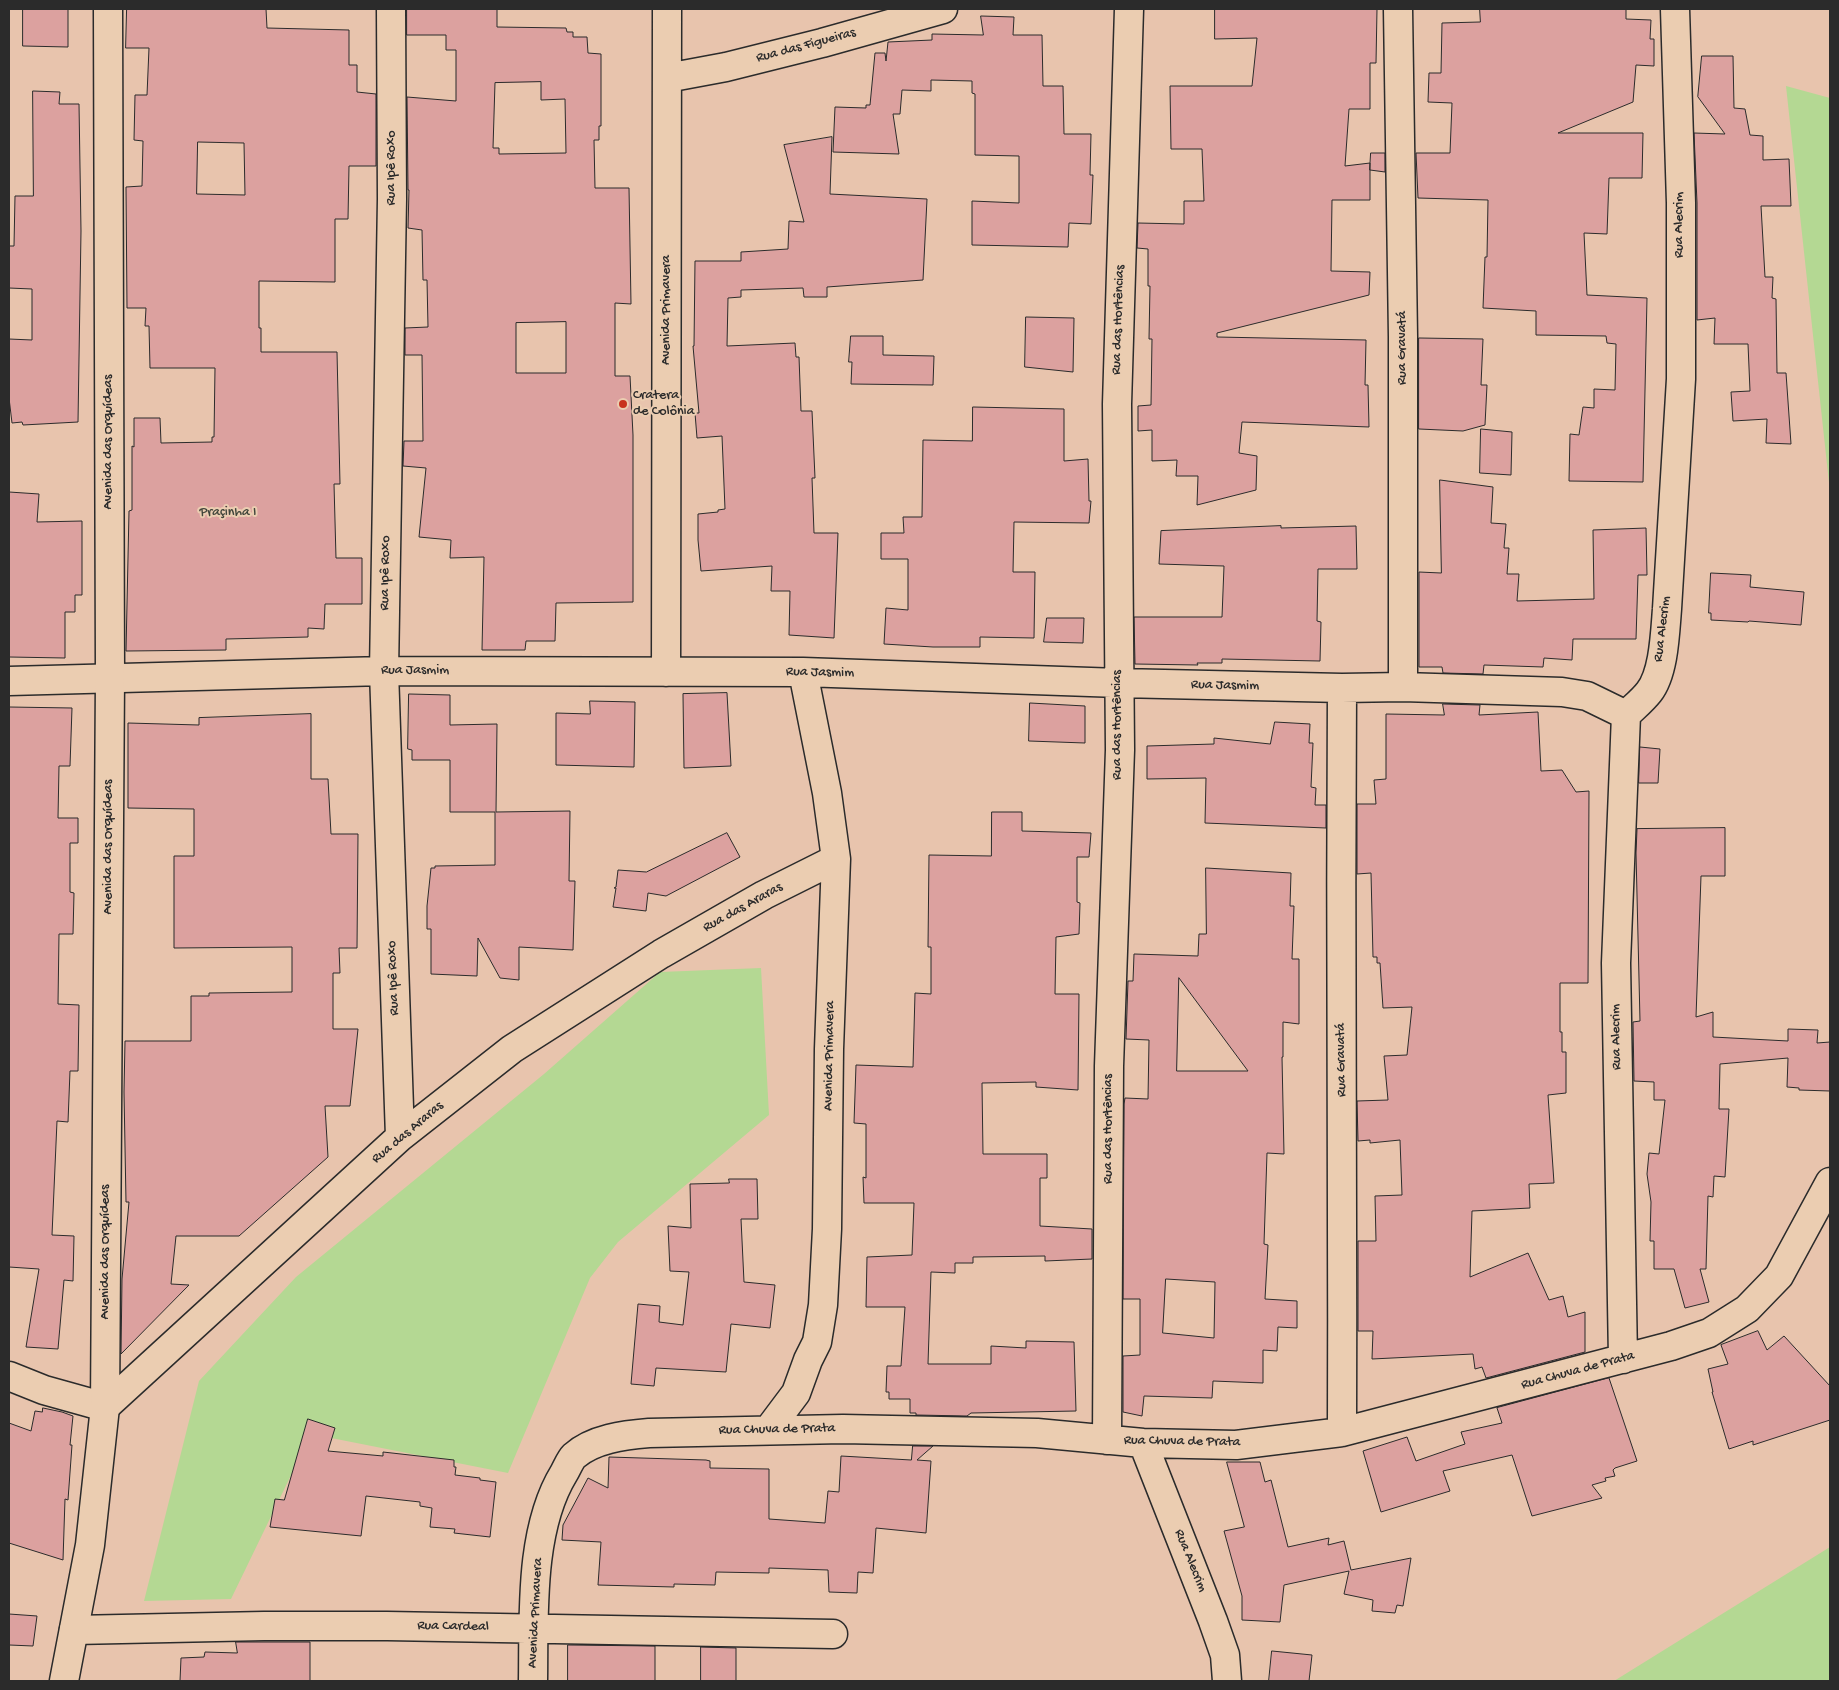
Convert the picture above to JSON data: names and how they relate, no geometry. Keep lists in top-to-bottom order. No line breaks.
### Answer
{"streets":{"street":["Rua das Figueiras","Rua Ipê Roxo","Rua Alecrim","Avenida Primavera","Rua das Hortências","Rua Gravatá","Avenida das Orquídeas","Rua Jasmim","Rua das Araras","Rua Chuva de Prata","Rua Cardeal"]},"crossings":[["Rua das Figueiras","Avenida Primavera"],["Rua Ipê Roxo","Rua Jasmim"],["Rua Ipê Roxo","Rua das Araras"],["Rua Alecrim","Rua Jasmim"],["Rua Alecrim","Rua Chuva de Prata"],["Avenida Primavera","Rua Jasmim"],["Avenida Primavera","Rua das Araras"],["Avenida Primavera","Rua Chuva de Prata"],["Avenida Primavera","Rua Cardeal"],["Rua das Hortências","Rua Jasmim"],["Rua das Hortências","Rua Chuva de Prata"],["Rua Gravatá","Rua Jasmim"],["Rua Gravatá","Rua Chuva de Prata"],["Avenida das Orquídeas","Rua Jasmim"],["Avenida das Orquídeas","Rua das Araras"],["Avenida das Orquídeas","Rua Cardeal"]],"parks":["Praçinha I"],"places":["Cratera de Colônia"]}
